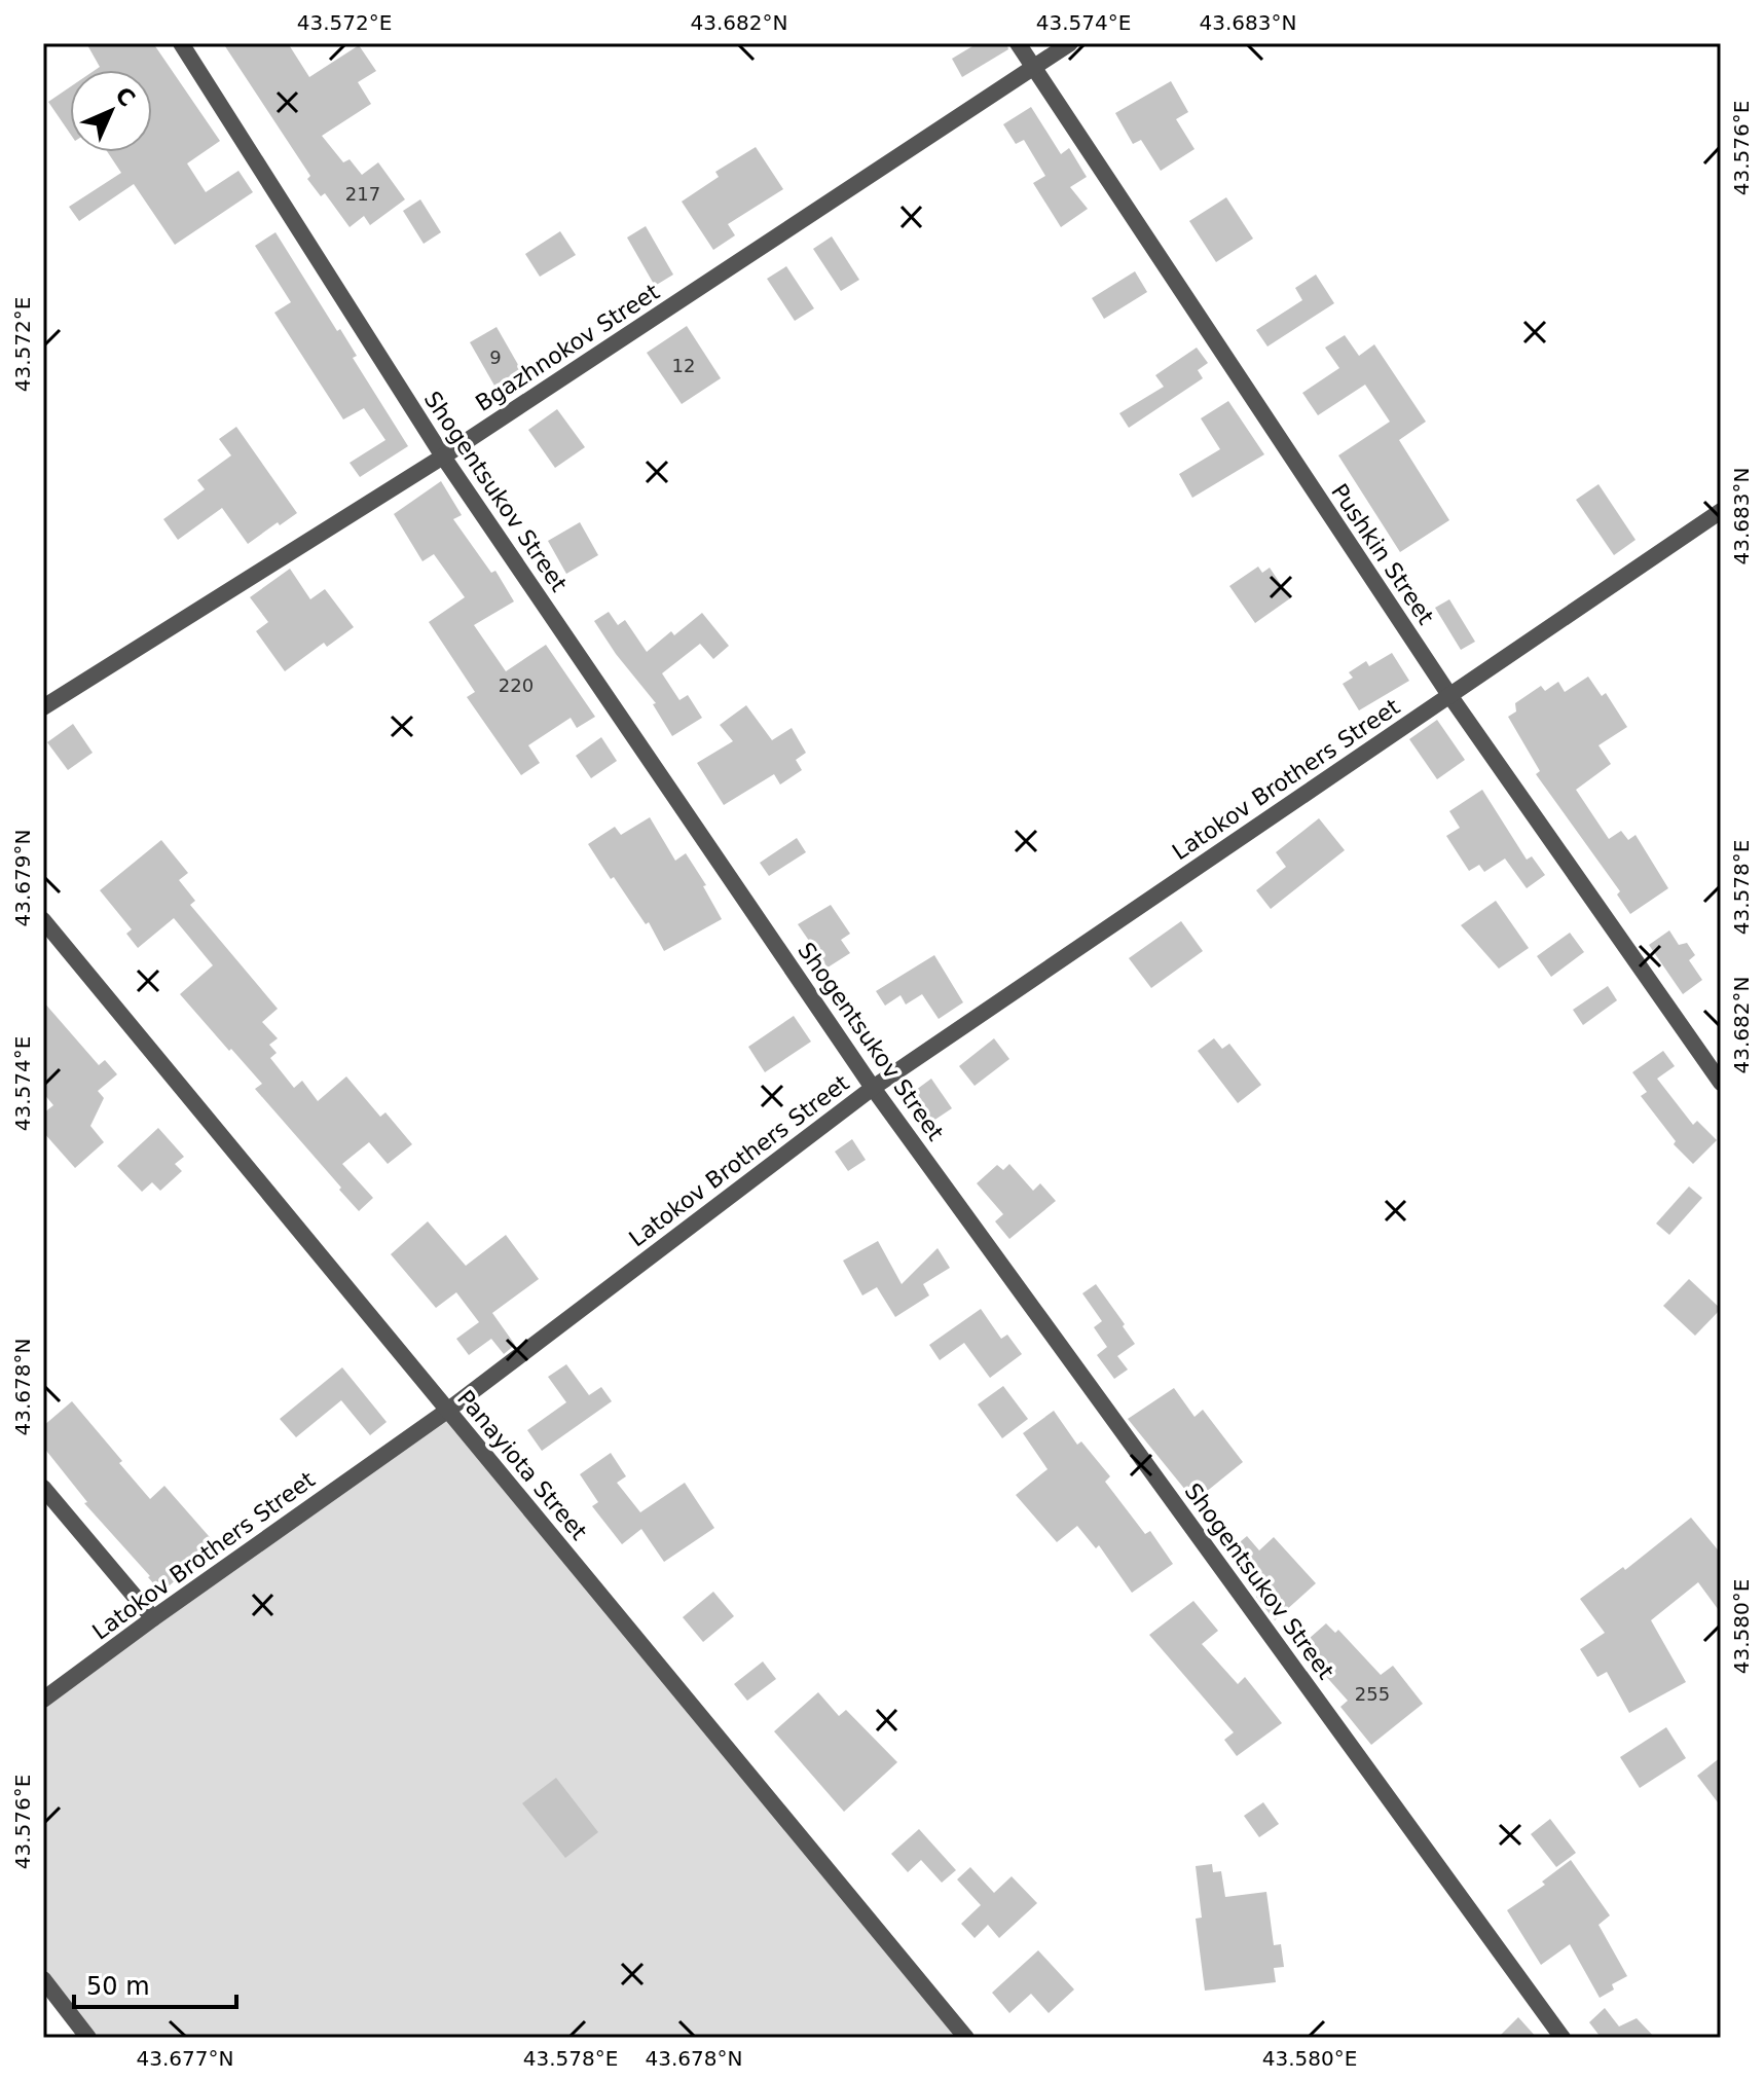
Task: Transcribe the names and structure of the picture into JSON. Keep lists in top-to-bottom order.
{
  "streets": {
    "street": [
      "Bgazhnokov Street",
      "Shogentsukov Street",
      "Pushkin Street",
      "Latokov Brothers Street",
      "Panayiota Street"
    ]
  },
  "crossings": [
    ["Bgazhnokov Street", "Shogentsukov Street"],
    ["Bgazhnokov Street", "Pushkin Street"],
    ["Shogentsukov Street", "Latokov Brothers Street"],
    ["Pushkin Street", "Latokov Brothers Street"],
    ["Latokov Brothers Street", "Panayiota Street"]
  ],
  "house_numbers": [
    "217",
    "9",
    "12",
    "220",
    "255"
  ],
  "scale_bar": "50 m",
  "north": "top right",
  "coordinates": [
    "43.572°E",
    "43.682°N",
    "43.574°E",
    "43.683°N",
    "43.576°E",
    "43.679°N",
    "43.578°E",
    "43.678°N",
    "43.580°E",
    "43.677°N"
  ]
}
